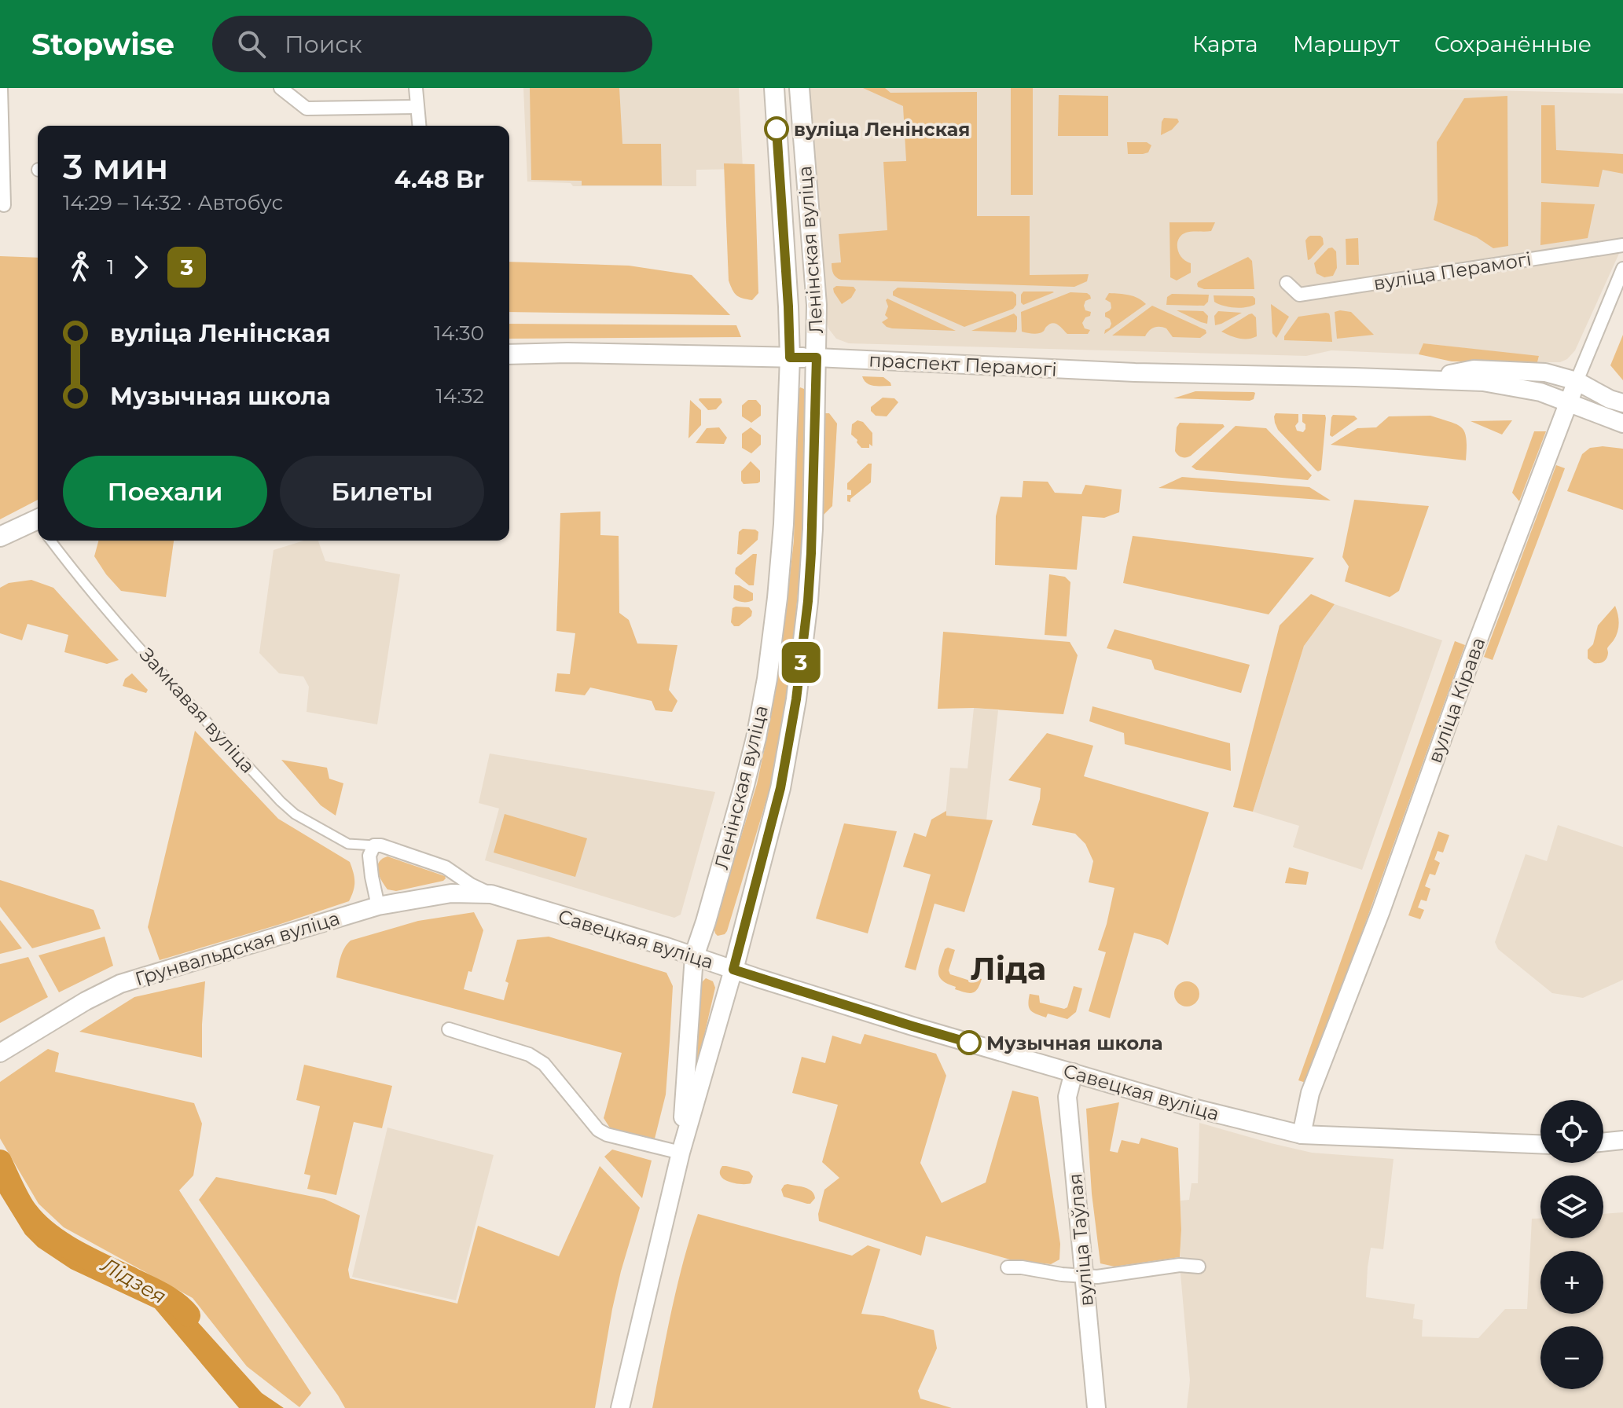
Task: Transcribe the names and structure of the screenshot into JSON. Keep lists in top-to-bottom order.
{
  "streets": {
    "main road": [
      "Ленінская вуліца",
      "праспект Перамогі",
      "вуліца Кірава",
      "Савецкая вуліца",
      "Грунвальдская вуліца",
      "вуліца Таўлая"
    ],
    "street": ["вуліца Перамогі", "Замкавая вуліца"]
  },
  "crossings": [
    ["Ленінская вуліца", "праспект Перамогі"],
    ["Ленінская вуліца", "Савецкая вуліца"],
    ["праспект Перамогі", "вуліца Кірава"],
    ["вуліца Кірава", "Савецкая вуліца"],
    ["Замкавая вуліца", "Савецкая вуліца"],
    ["Замкавая вуліца", "Грунвальдская вуліца"],
    ["Савецкая вуліца", "Грунвальдская вуліца"],
    ["Савецкая вуліца", "вуліца Таўлая"]
  ],
  "districts": ["Ліда"],
  "water": ["Лідзея"],
  "places": ["вуліца Ленінская", "Музычная школа"],
  "lines": ["bus line 3"],
  "page": {
    "header": "Stopwise",
    "search": "Поиск",
    "nav": ["Карта", "Маршрут", "Сохранённые"],
    "on_map": "3",
    "heading": ["3 мин", "14:29 – 14:32 · Автобус", "4.48 Br"],
    "legs": ["1", "3"],
    "list": [
      {
        "name": "вуліца Ленінская",
        "value": "14:30"
      },
      {
        "name": "Музычная школа",
        "value": "14:32"
      }
    ],
    "buttons": ["Поехали", "Билеты"],
    "map_buttons": ["+", "−"]
  }
}
